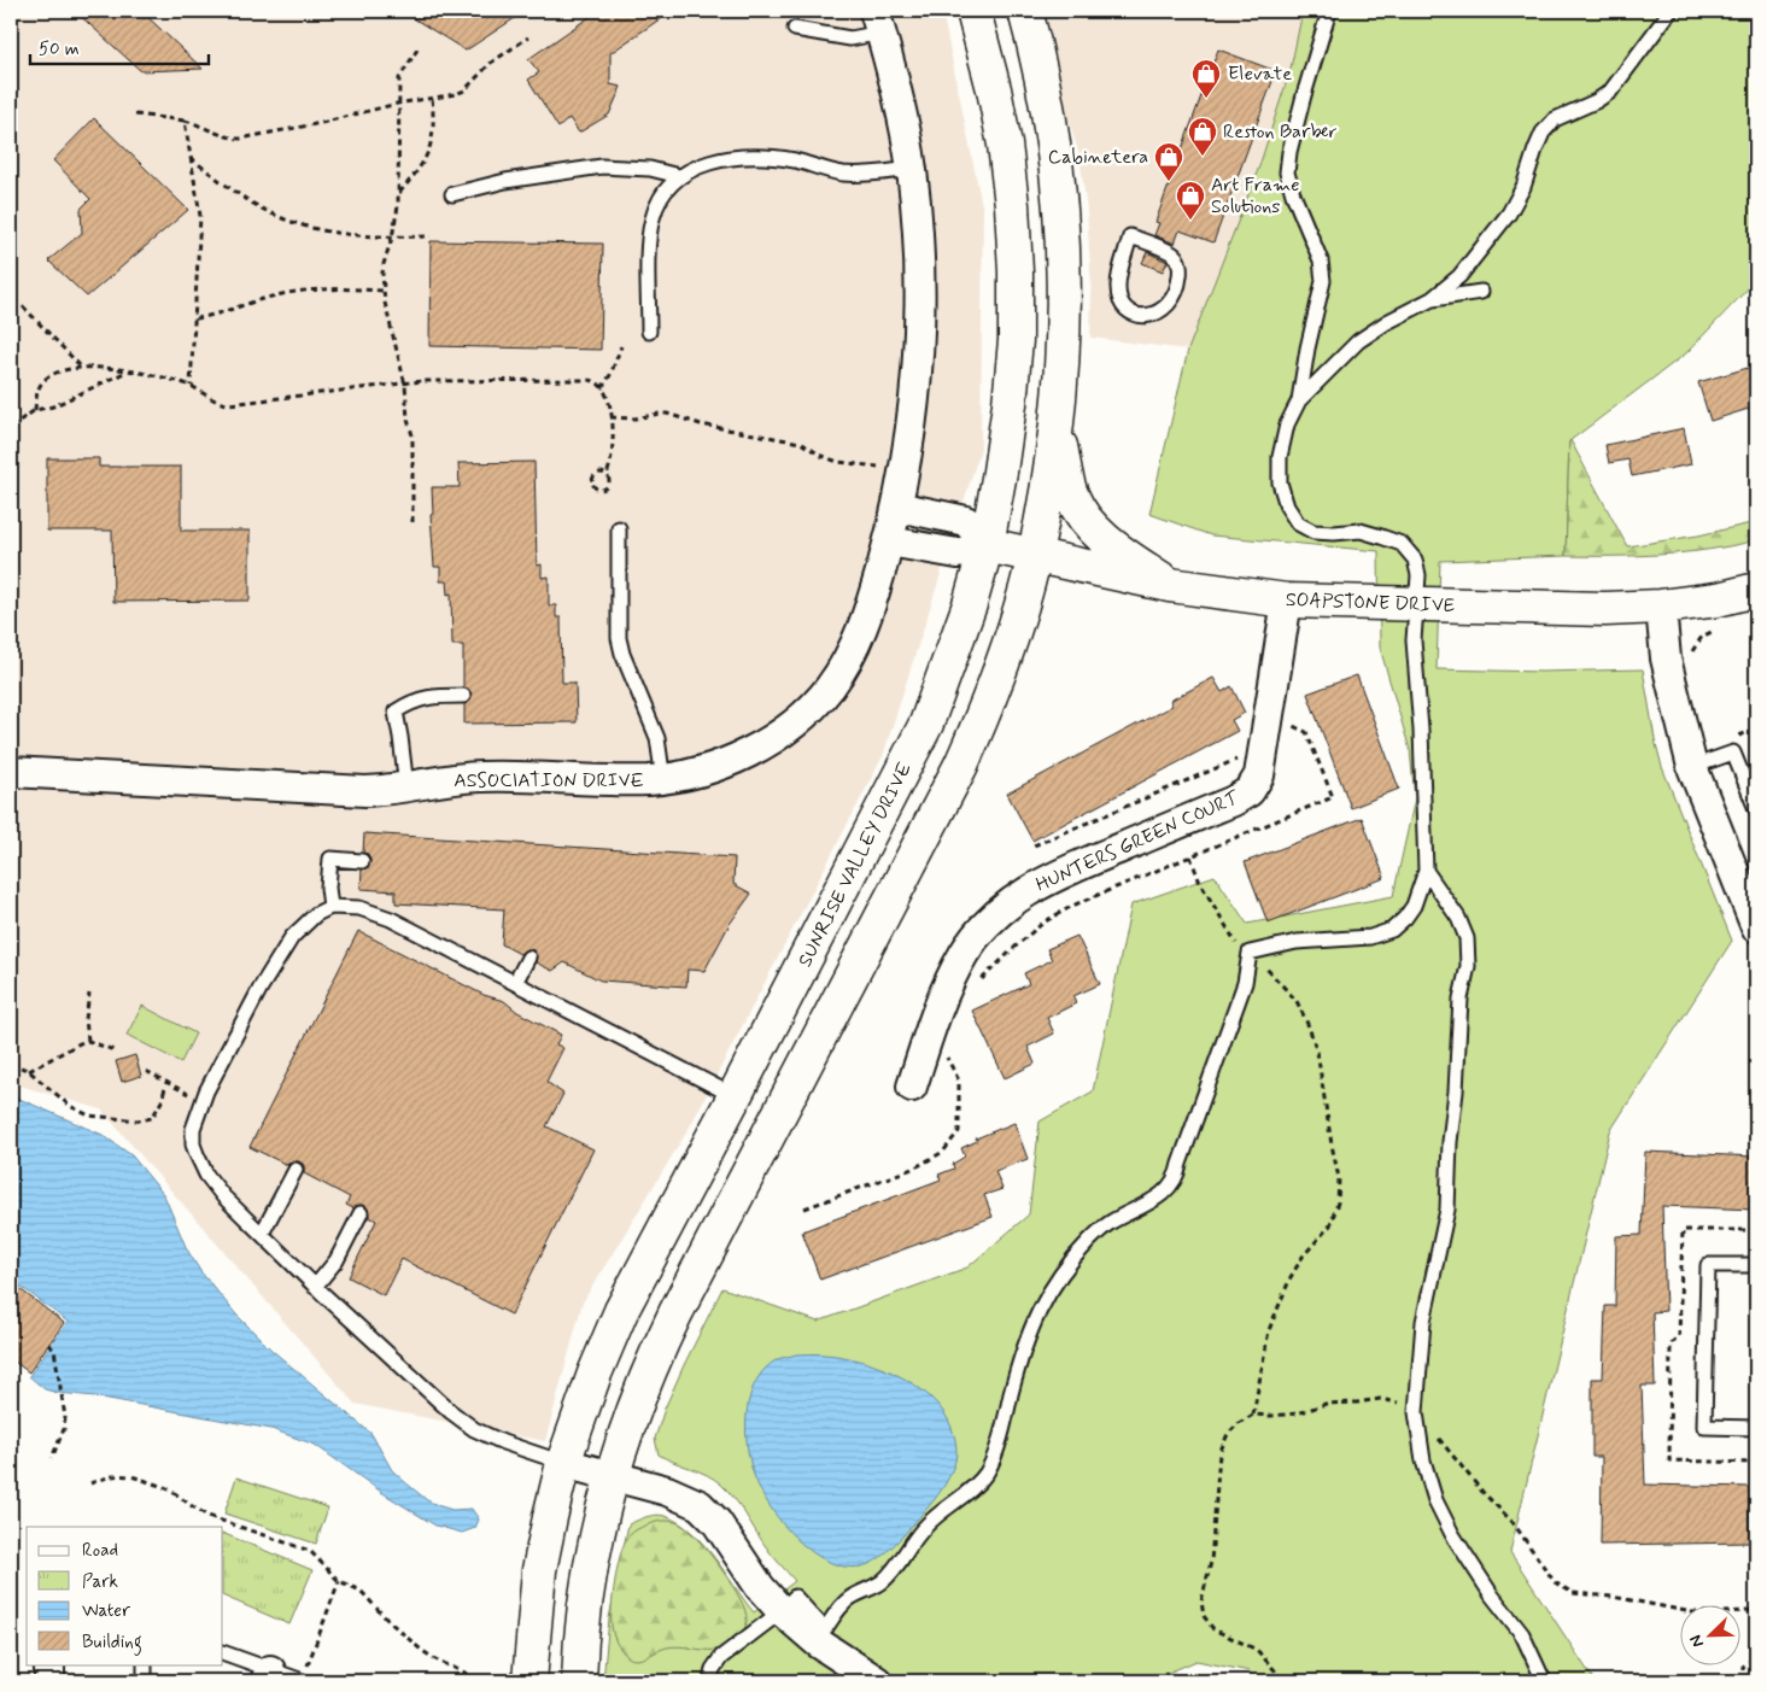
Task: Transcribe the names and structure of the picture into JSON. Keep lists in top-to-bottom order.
{
  "streets": {
    "main road": ["SOAPSTONE DRIVE", "SUNRISE VALLEY DRIVE"],
    "street": ["ASSOCIATION DRIVE", "HUNTERS GREEN COURT"]
  },
  "crossings": [
    ["SOAPSTONE DRIVE", "HUNTERS GREEN COURT"],
    ["SOAPSTONE DRIVE", "SUNRISE VALLEY DRIVE"]
  ],
  "places": {
    "shop": [
      "Elevate",
      "Reston Barber",
      "Cabinetera",
      "Art Frame Solutions"
    ]
  },
  "legend": [
    "Road",
    "Park",
    "Water",
    "Building"
  ],
  "scale_bar": "50 m",
  "north": "bottom left"
}
